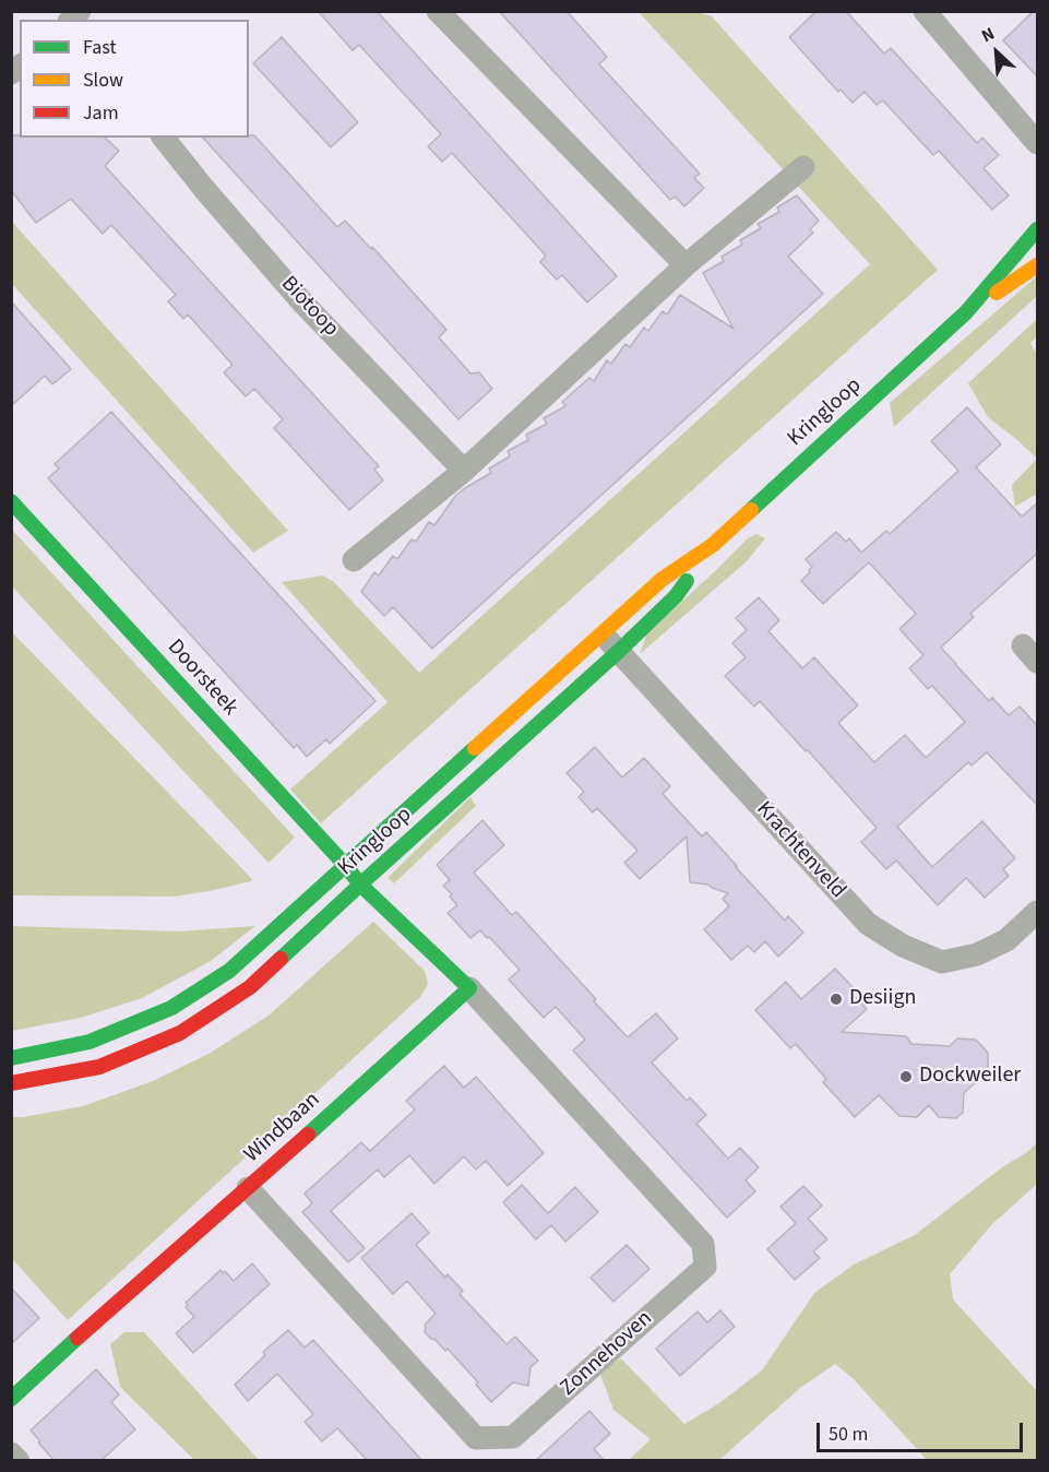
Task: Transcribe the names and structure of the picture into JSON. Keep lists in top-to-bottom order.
{
  "streets": {
    "street": [
      "Biotoop",
      "Kringloop",
      "Doorsteek",
      "Krachtenveld",
      "Windbaan",
      "Zonnehoven"
    ]
  },
  "crossings": [
    ["Kringloop", "Doorsteek"],
    ["Kringloop", "Krachtenveld"],
    ["Windbaan", "Zonnehoven"]
  ],
  "places": ["Desiign", "Dockweiler"],
  "legend": ["Fast", "Slow", "Jam"],
  "scale_bar": "50 m",
  "north": "top left"
}
